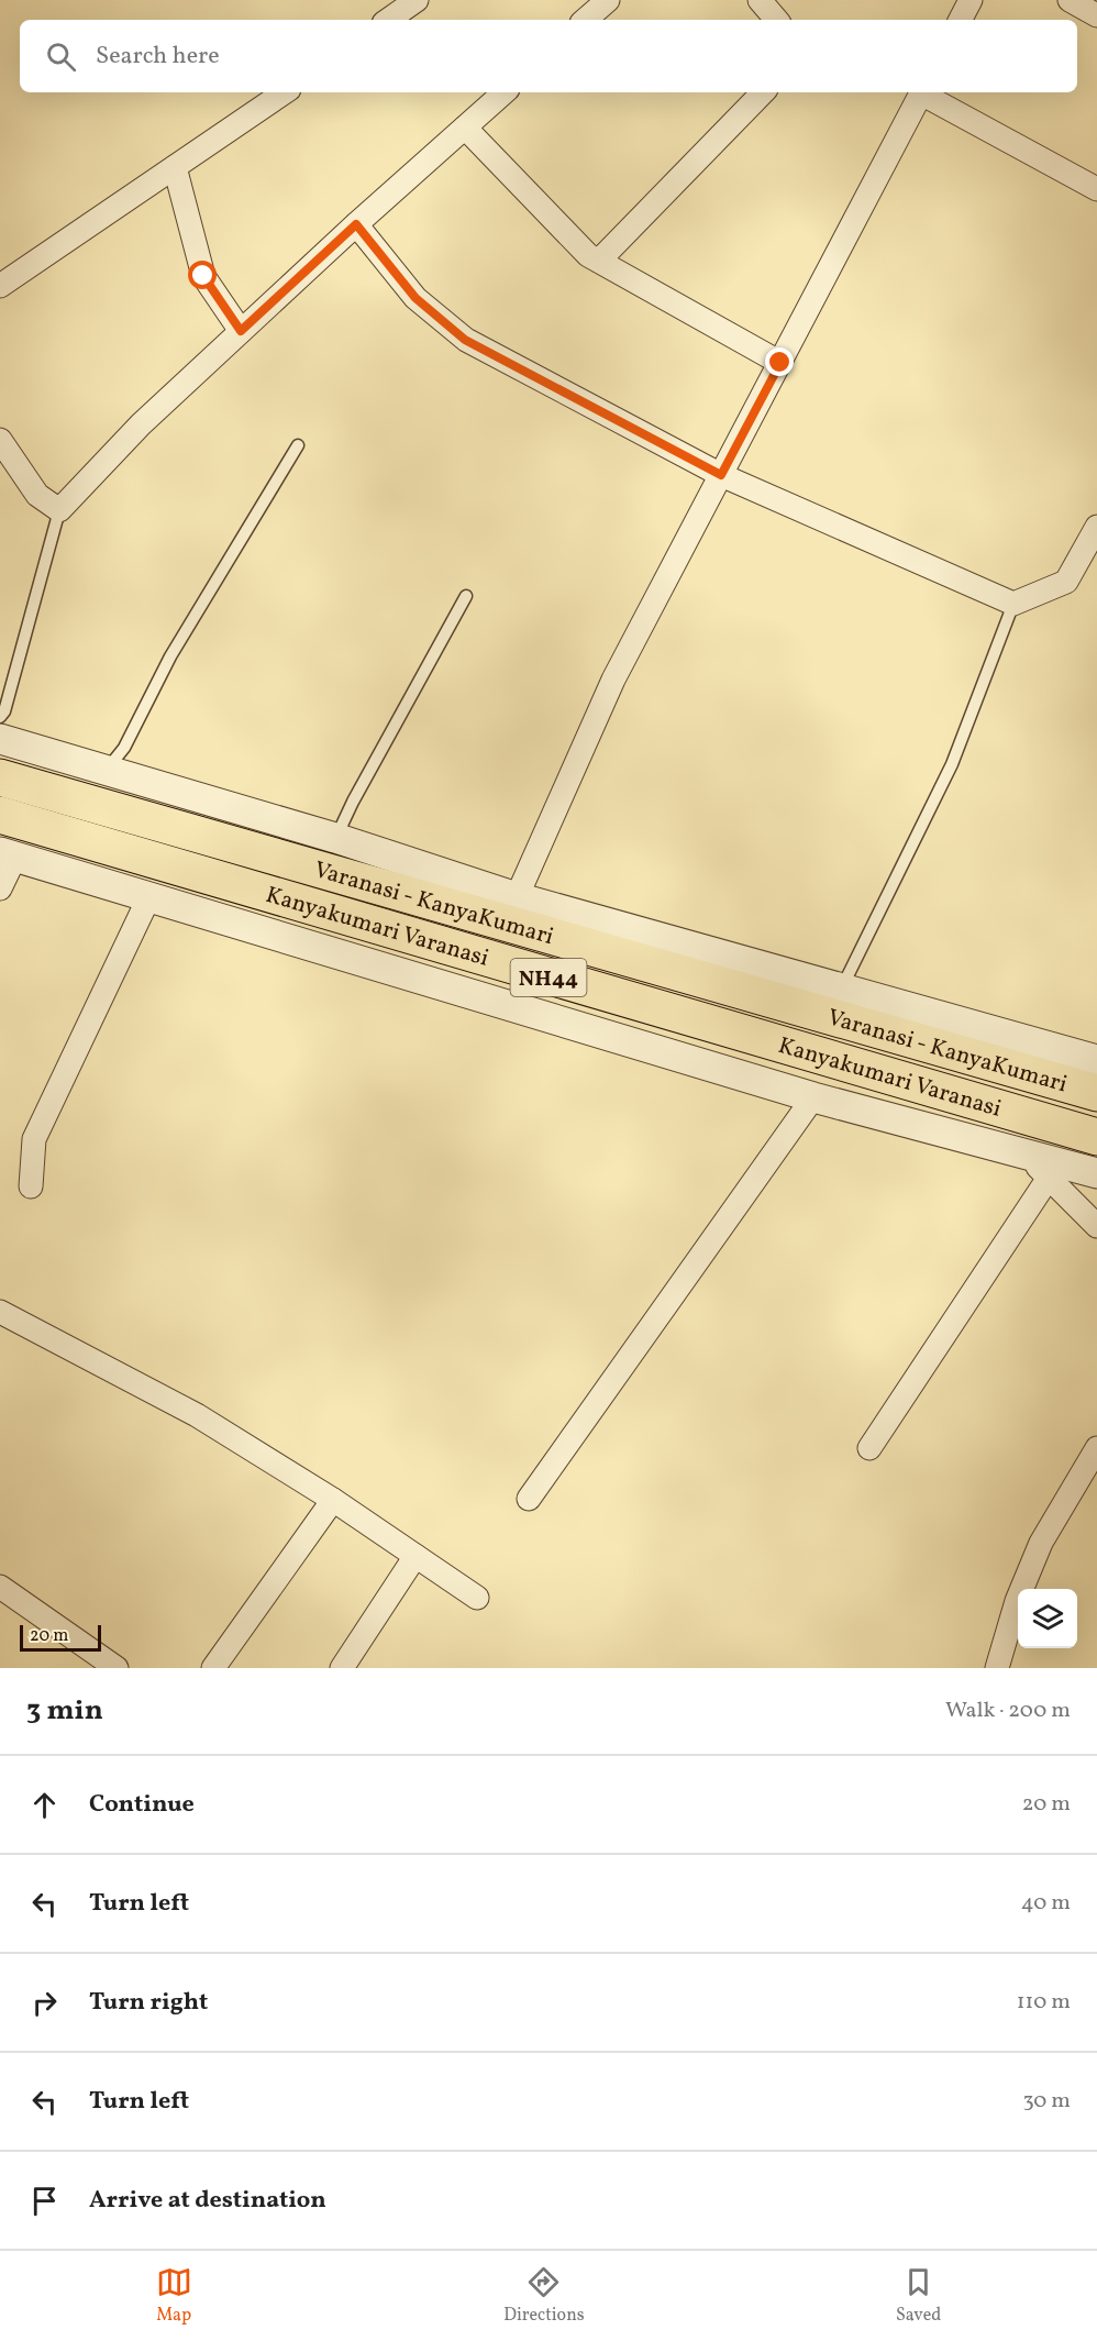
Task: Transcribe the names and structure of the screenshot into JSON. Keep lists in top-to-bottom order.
{
  "streets": {
    "highway": ["Varanasi - KanyaKumari", "Kanyakumari Varanasi", "NH44"]
  },
  "scale_bar": "20 m",
  "page": {
    "search": "Search here",
    "scale": "20 m",
    "heading": ["3 min", "Walk · 200 m"],
    "list": [
      ["Continue", "20 m"],
      ["Turn left", "40 m"],
      ["Turn right", "110 m"],
      ["Turn left", "30 m"],
      "Arrive at destination"
    ],
    "nav": ["Map", "Directions", "Saved"]
  }
}
